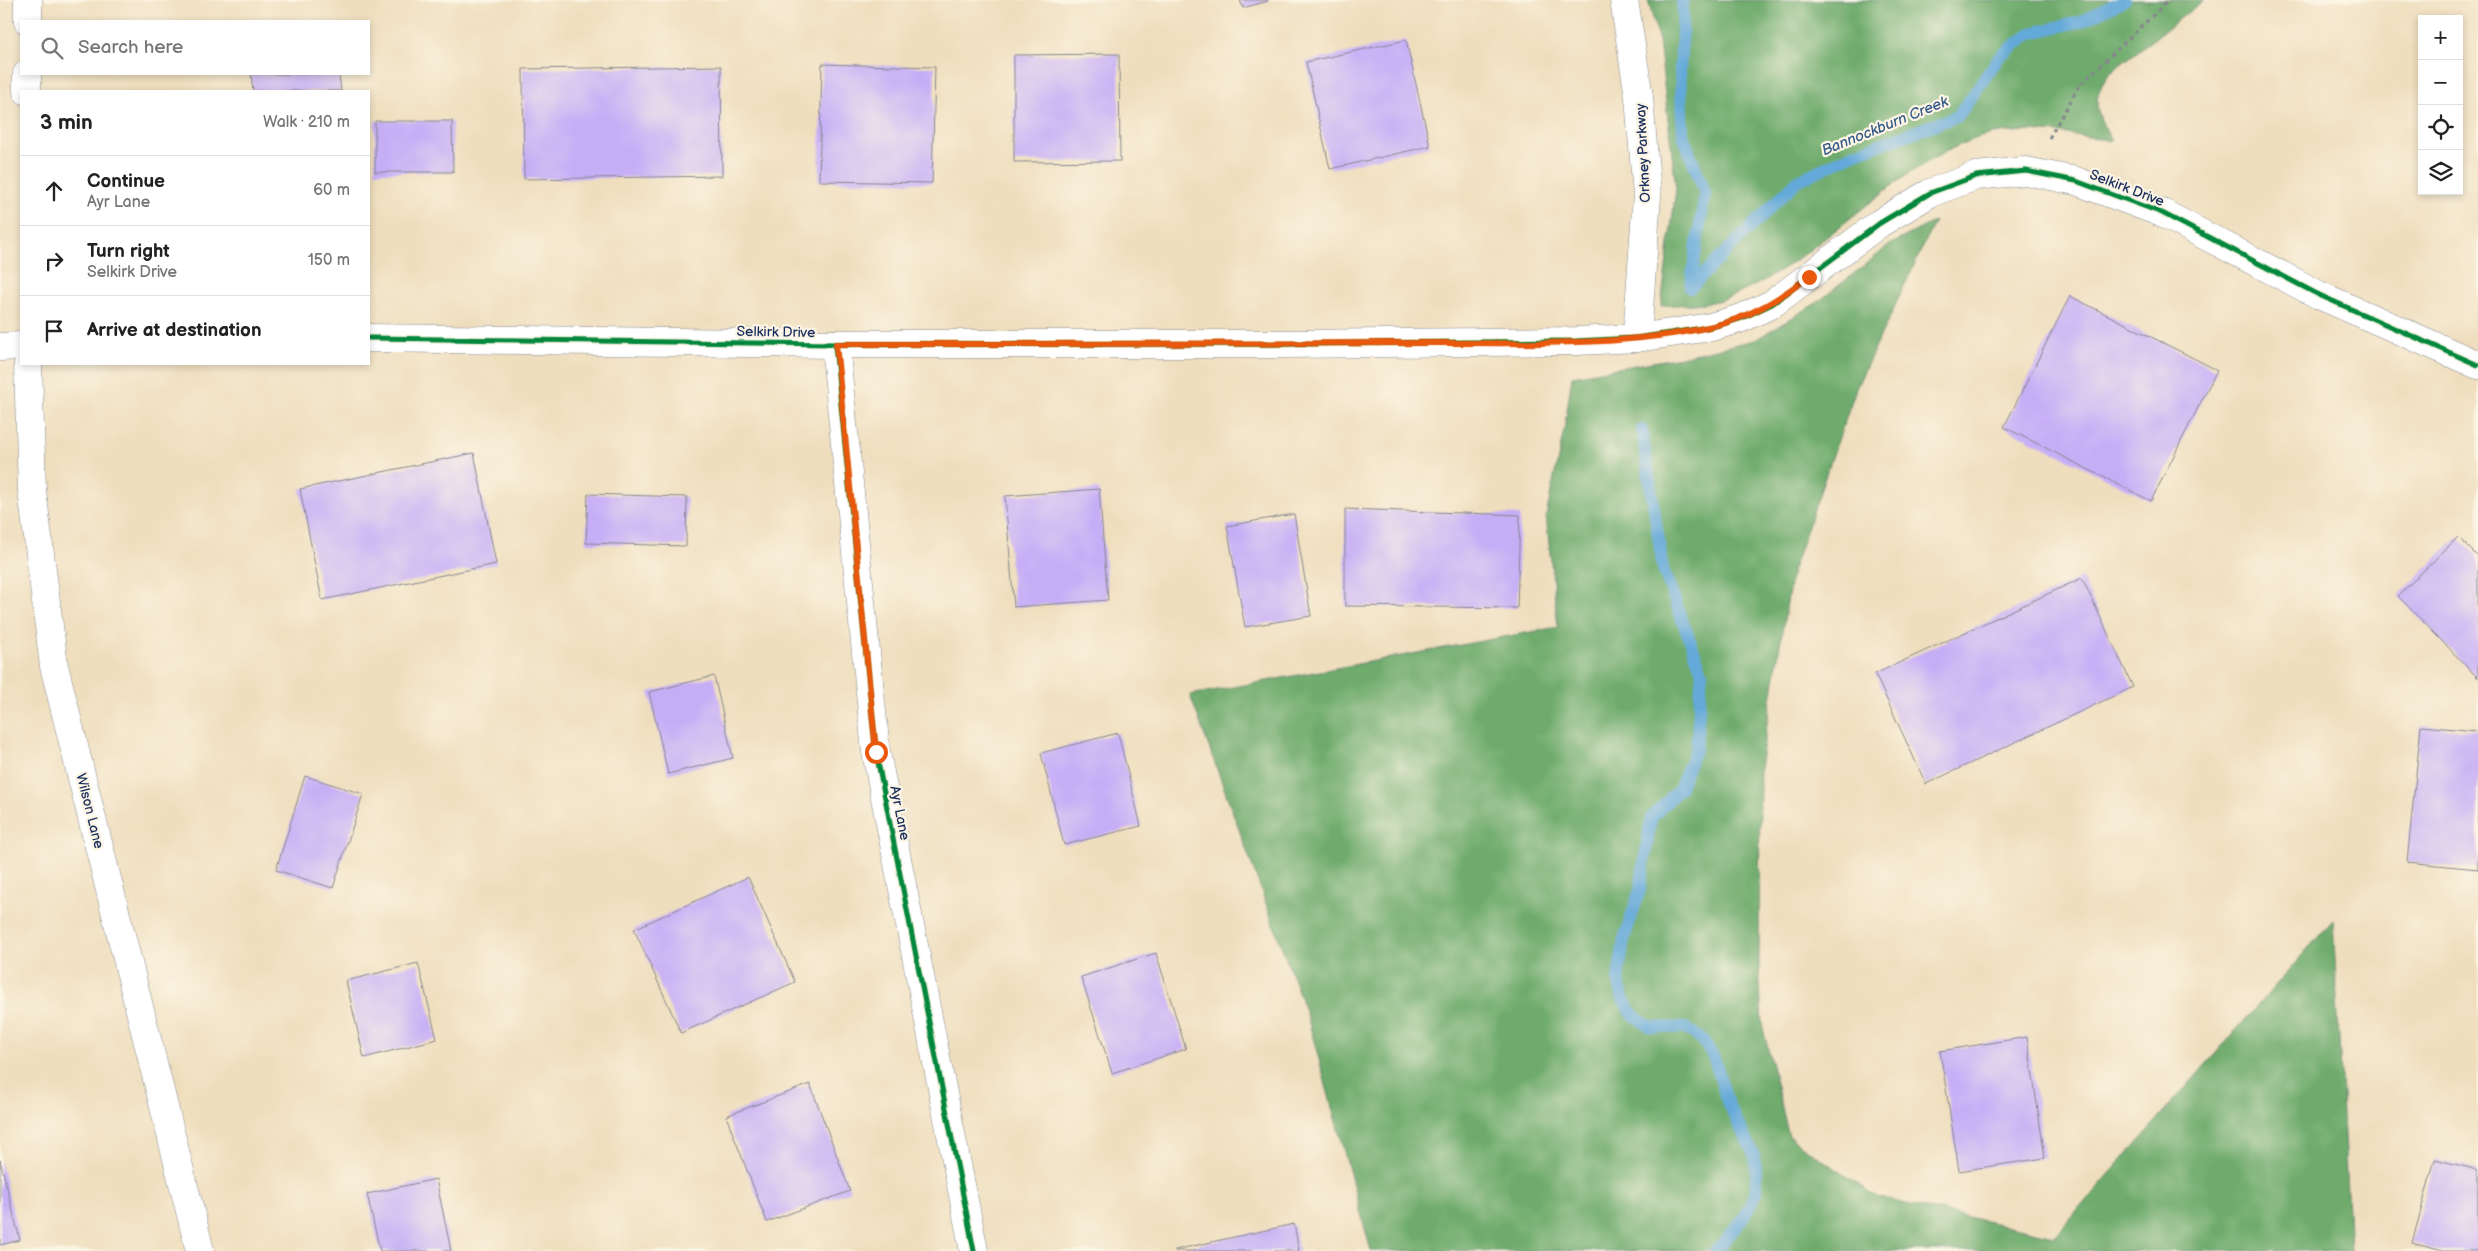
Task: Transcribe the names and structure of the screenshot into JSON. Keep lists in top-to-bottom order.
{
  "streets": {
    "street": [
      "Orkney Parkway",
      "Selkirk Drive",
      "Wilson Lane",
      "Ayr Lane"
    ]
  },
  "crossings": [
    ["Orkney Parkway", "Selkirk Drive"],
    ["Selkirk Drive", "Ayr Lane"]
  ],
  "water": ["Bannockburn Creek"],
  "page": {
    "map_buttons": ["+", "−"],
    "search": "Search here",
    "heading": ["3 min", "Walk · 210 m"],
    "list": [
      ["Continue", "Ayr Lane", "60 m"],
      ["Turn right", "Selkirk Drive", "150 m"],
      "Arrive at destination"
    ]
  }
}
